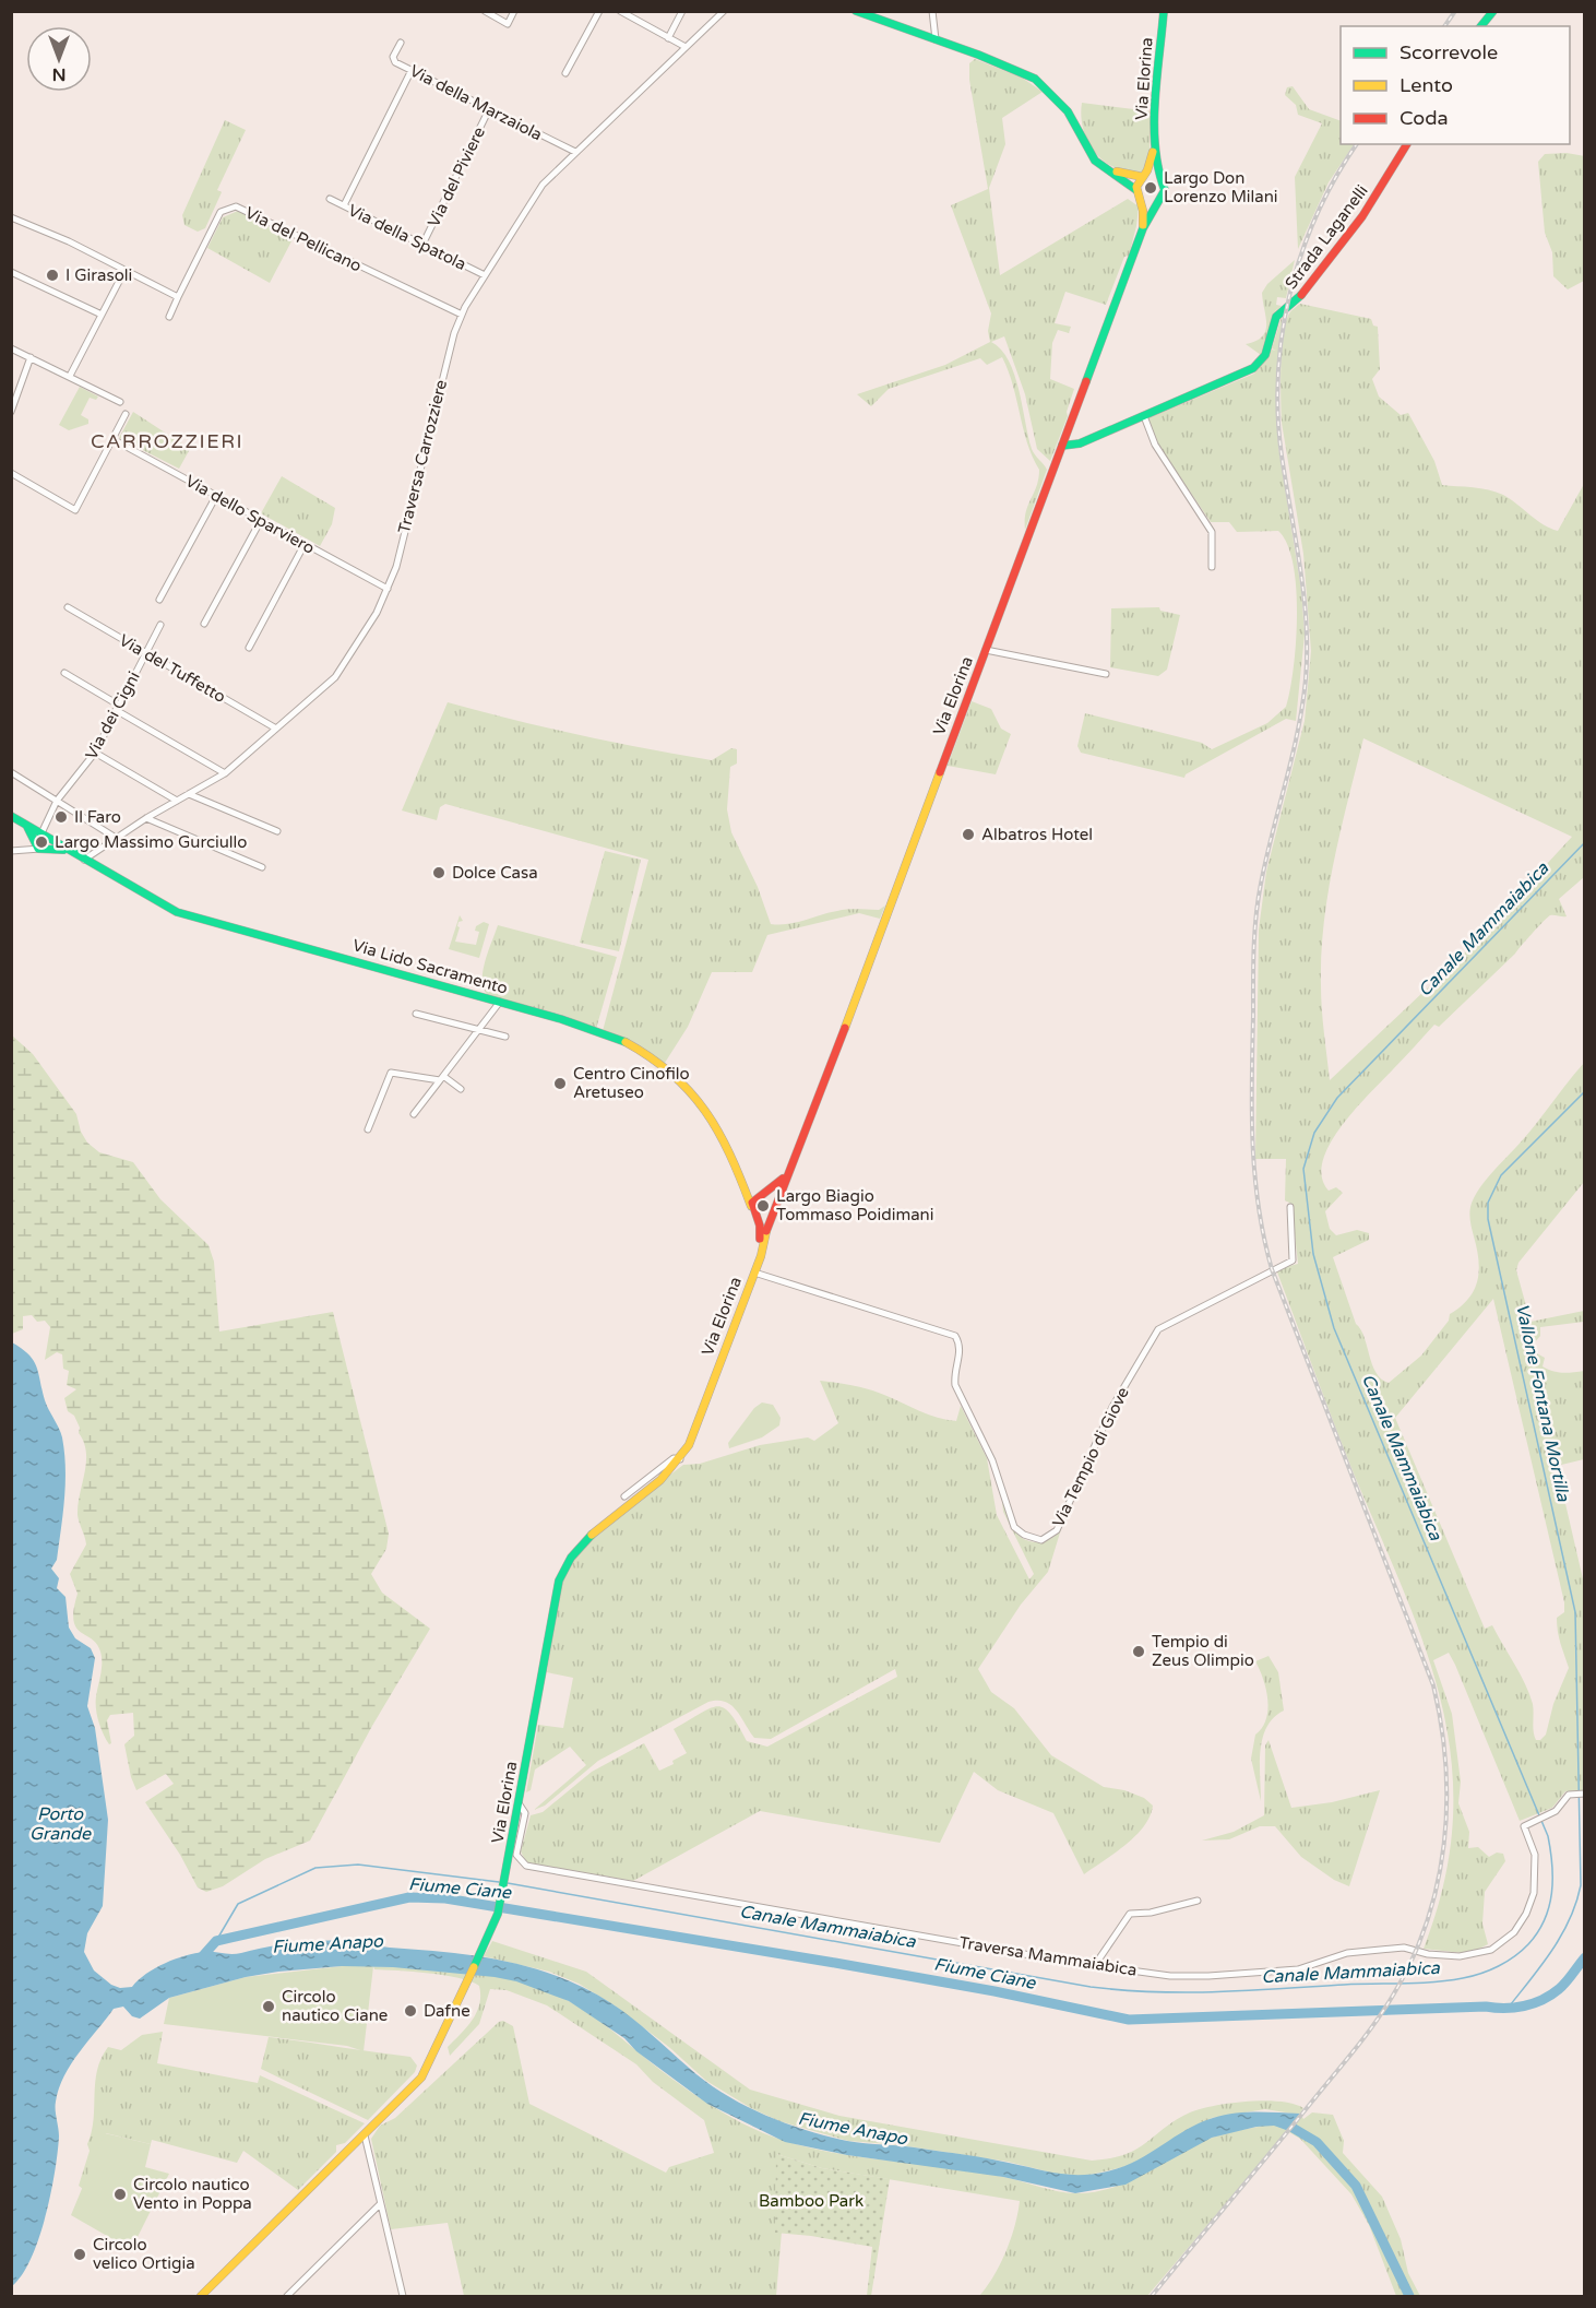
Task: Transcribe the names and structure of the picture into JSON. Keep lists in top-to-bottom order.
{
  "streets": {
    "main road": ["Via Elorina", "Strada Laganelli", "Via Lido Sacramento"],
    "street": [
      "Via della Marzaiola",
      "Via del Piviere",
      "Via della Spatola",
      "Via del Pellicano",
      "Traversa Carrozziere",
      "Via dello Sparviero",
      "Via del Tuffetto",
      "Via dei Cigni",
      "Via Tempio di Giove",
      "Traversa Mammaiabica"
    ]
  },
  "crossings": [
    ["Via Elorina", "Strada Laganelli"],
    ["Via Elorina", "Via Lido Sacramento"],
    ["Via Elorina", "Via Tempio di Giove"],
    ["Via Elorina", "Traversa Mammaiabica"],
    ["Via della Marzaiola", "Via del Piviere"],
    ["Via della Marzaiola", "Traversa Carrozziere"],
    ["Via del Piviere", "Via della Spatola"],
    ["Via della Spatola", "Traversa Carrozziere"],
    ["Via del Pellicano", "Traversa Carrozziere"],
    ["Traversa Carrozziere", "Via dello Sparviero"],
    ["Traversa Carrozziere", "Via del Tuffetto"],
    ["Traversa Carrozziere", "Via Lido Sacramento"],
    ["Via del Tuffetto", "Via dei Cigni"],
    ["Via dei Cigni", "Via Lido Sacramento"]
  ],
  "districts": ["CARROZZIERI"],
  "water": [
    "Canale Mammaiabica",
    "Vallone Fontana Mortilla",
    "Porto Grande",
    "Fiume Ciane",
    "Fiume Anapo"
  ],
  "parks": ["Bamboo Park"],
  "places": [
    "Largo Don Lorenzo Milani",
    "I Girasoli",
    "Il Faro",
    "Albatros Hotel",
    "Largo Massimo Gurciullo",
    "Dolce Casa",
    "Centro Cinofilo Aretuseo",
    "Largo Biagio Tommaso Poidimani",
    "Tempio di Zeus Olimpio",
    "Circolo nautico Ciane",
    "Dafne",
    "Circolo nautico Vento in Poppa",
    "Circolo velico Ortigia"
  ],
  "legend": ["Scorrevole", "Lento", "Coda"],
  "north": "bottom"
}
